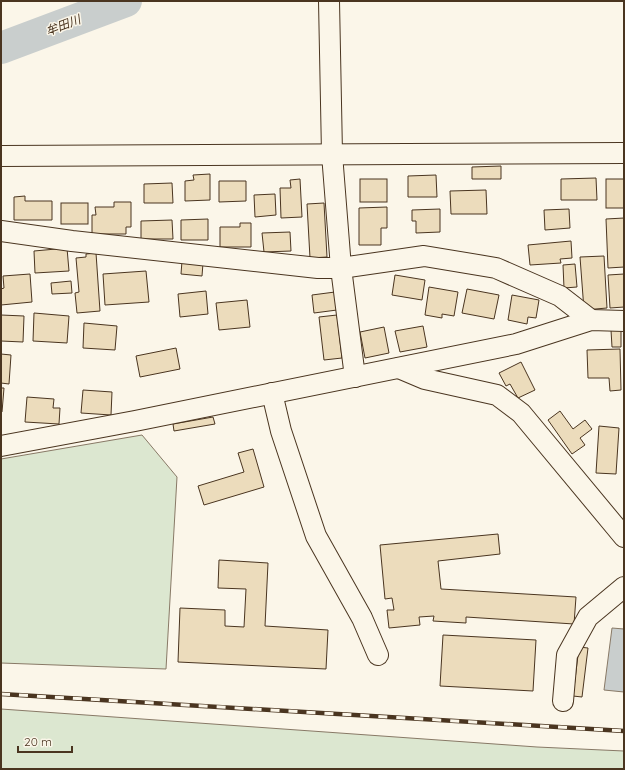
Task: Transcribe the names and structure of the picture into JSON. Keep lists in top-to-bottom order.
{
  "water": ["牟田川"],
  "scale_bar": "20 m"
}
